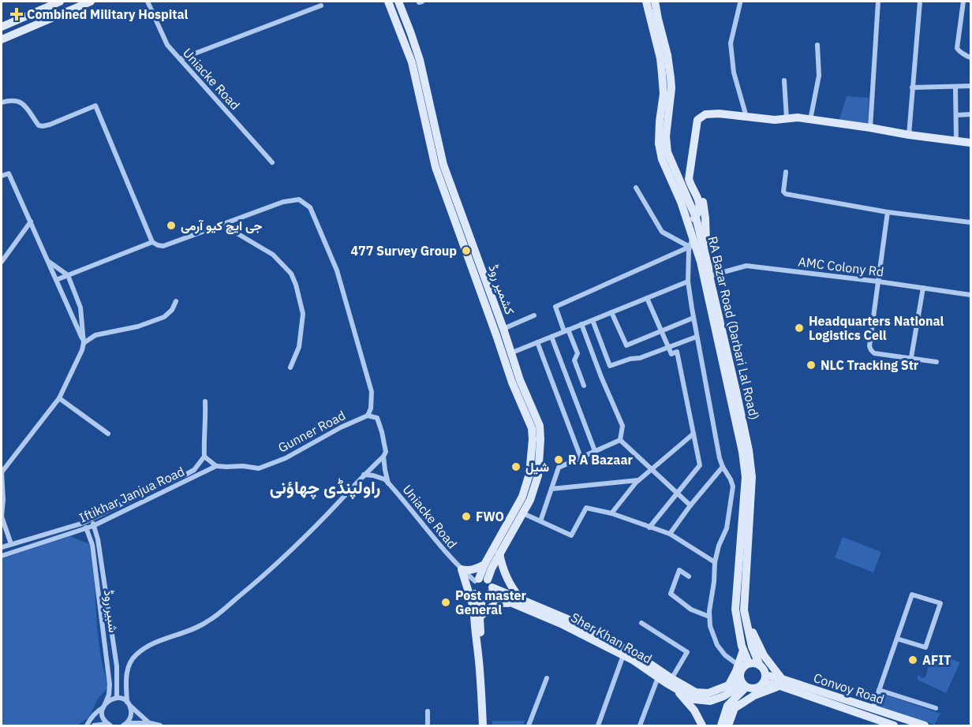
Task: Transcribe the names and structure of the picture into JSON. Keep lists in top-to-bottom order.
{
  "streets": {
    "street": [
      "Uniacke Road",
      "AMC Colony Rd",
      "کشمیر روڈ",
      "RA Bazar Road (Darbari Lal Road)",
      "Gunner Road",
      "Iftikhar Janjua Road",
      "شبیر روڈ",
      "Sher Khan Road",
      "Convoy Road"
    ]
  },
  "crossings": [
    ["Uniacke Road", "کشمیر روڈ"],
    ["Uniacke Road", "Sher Khan Road"],
    ["AMC Colony Rd", "RA Bazar Road (Darbari Lal Road)"],
    ["کشمیر روڈ", "Sher Khan Road"],
    ["RA Bazar Road (Darbari Lal Road)", "Sher Khan Road"],
    ["RA Bazar Road (Darbari Lal Road)", "Convoy Road"],
    ["Gunner Road", "Iftikhar Janjua Road"],
    ["Iftikhar Janjua Road", "شبیر روڈ"],
    ["Sher Khan Road", "Convoy Road"]
  ],
  "districts": ["راولپنڈی چھاؤنی"],
  "places": {
    "health": ["Combined Military Hospital"],
    "other": [
      "جی ایچ کیو آرمی",
      "477 Survey Group",
      "Headquarters National Logistics Cell",
      "NLC Tracking Str",
      "R A Bazaar",
      "شیل",
      "FWO",
      "Post master General",
      "AFIT"
    ]
  }
}
